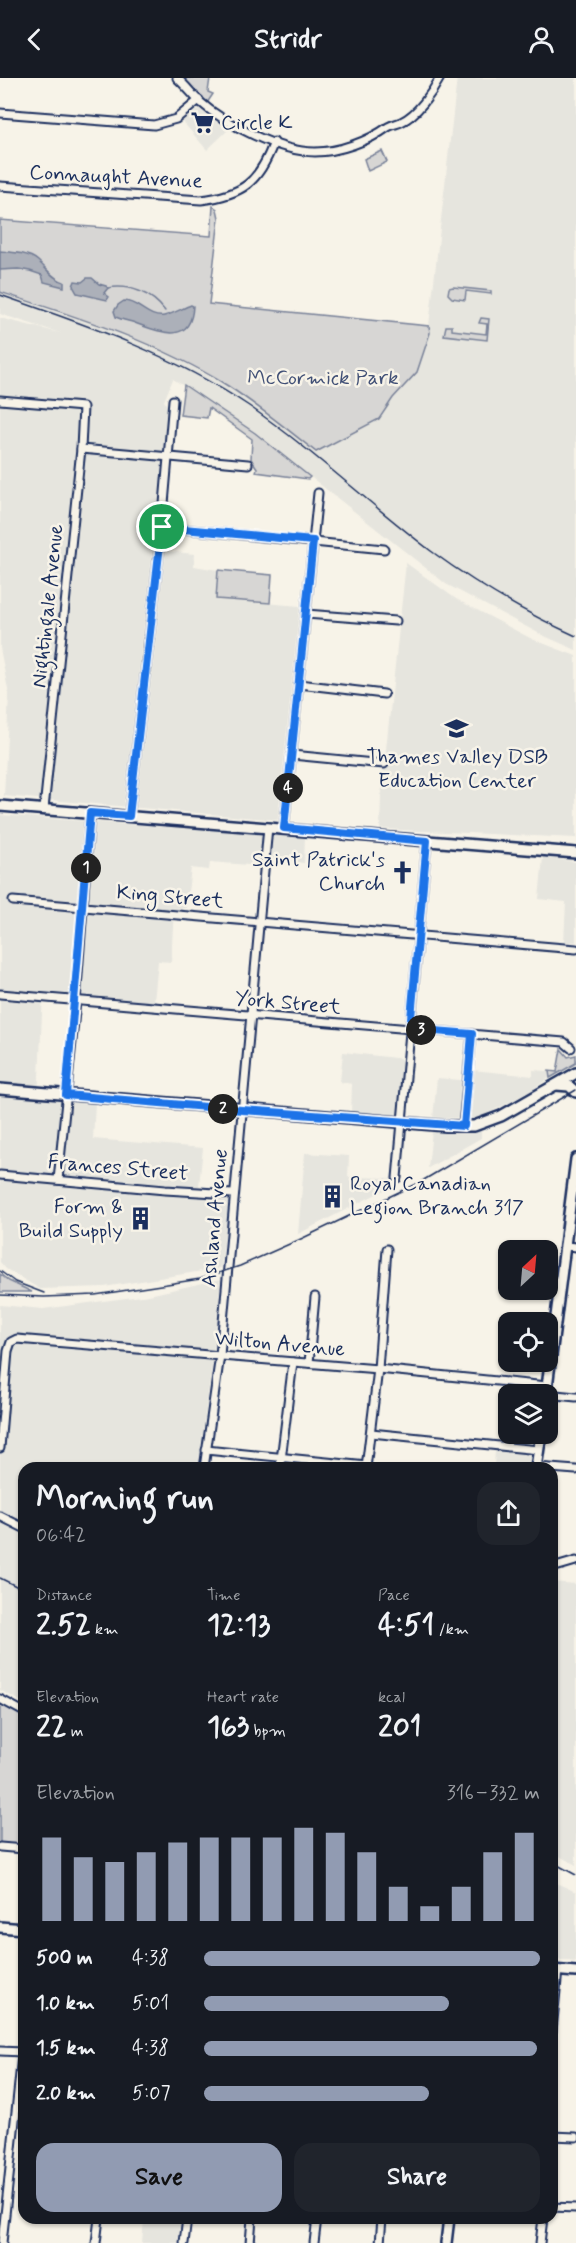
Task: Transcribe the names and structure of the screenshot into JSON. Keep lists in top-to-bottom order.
{
  "streets": {
    "street": [
      "Connaught Avenue",
      "Nightingale Avenue",
      "King Street",
      "York Street",
      "Frances Street",
      "Ashland Avenue",
      "Wilton Avenue"
    ]
  },
  "crossings": [
    ["King Street", "Ashland Avenue"],
    ["York Street", "Ashland Avenue"],
    ["Frances Street", "Ashland Avenue"],
    ["Ashland Avenue", "Wilton Avenue"]
  ],
  "parks": ["McCormick Park"],
  "places": {
    "supermarket": ["Circle K"],
    "school or university": ["Thames Valley DSB Education Center"],
    "church": ["Saint Patrick's Church"],
    "building": ["Royal Canadian Legion Branch 317", "Form & Build Supply"]
  },
  "north": "top right",
  "page": {
    "header": "Stridr",
    "pins": [
      "4",
      "1",
      "3",
      "2"
    ],
    "heading": ["Morning run", "06:42"],
    "stats": [
      ["Distance", "2.52 km"],
      ["Time", "12:13"],
      ["Pace", "4:51 /km"],
      ["Elevation", "22 m"],
      ["Heart rate", "163 bpm"],
      ["kcal", "201"]
    ],
    "chart": ["Elevation", "316–332 m"],
    "list": [
      {
        "name": "500 m",
        "note": "4:38"
      },
      {
        "name": "1.0 km",
        "note": "5:01"
      },
      {
        "name": "1.5 km",
        "note": "4:38"
      },
      {
        "name": "2.0 km",
        "note": "5:07"
      }
    ],
    "buttons": ["Save", "Share"]
  }
}
